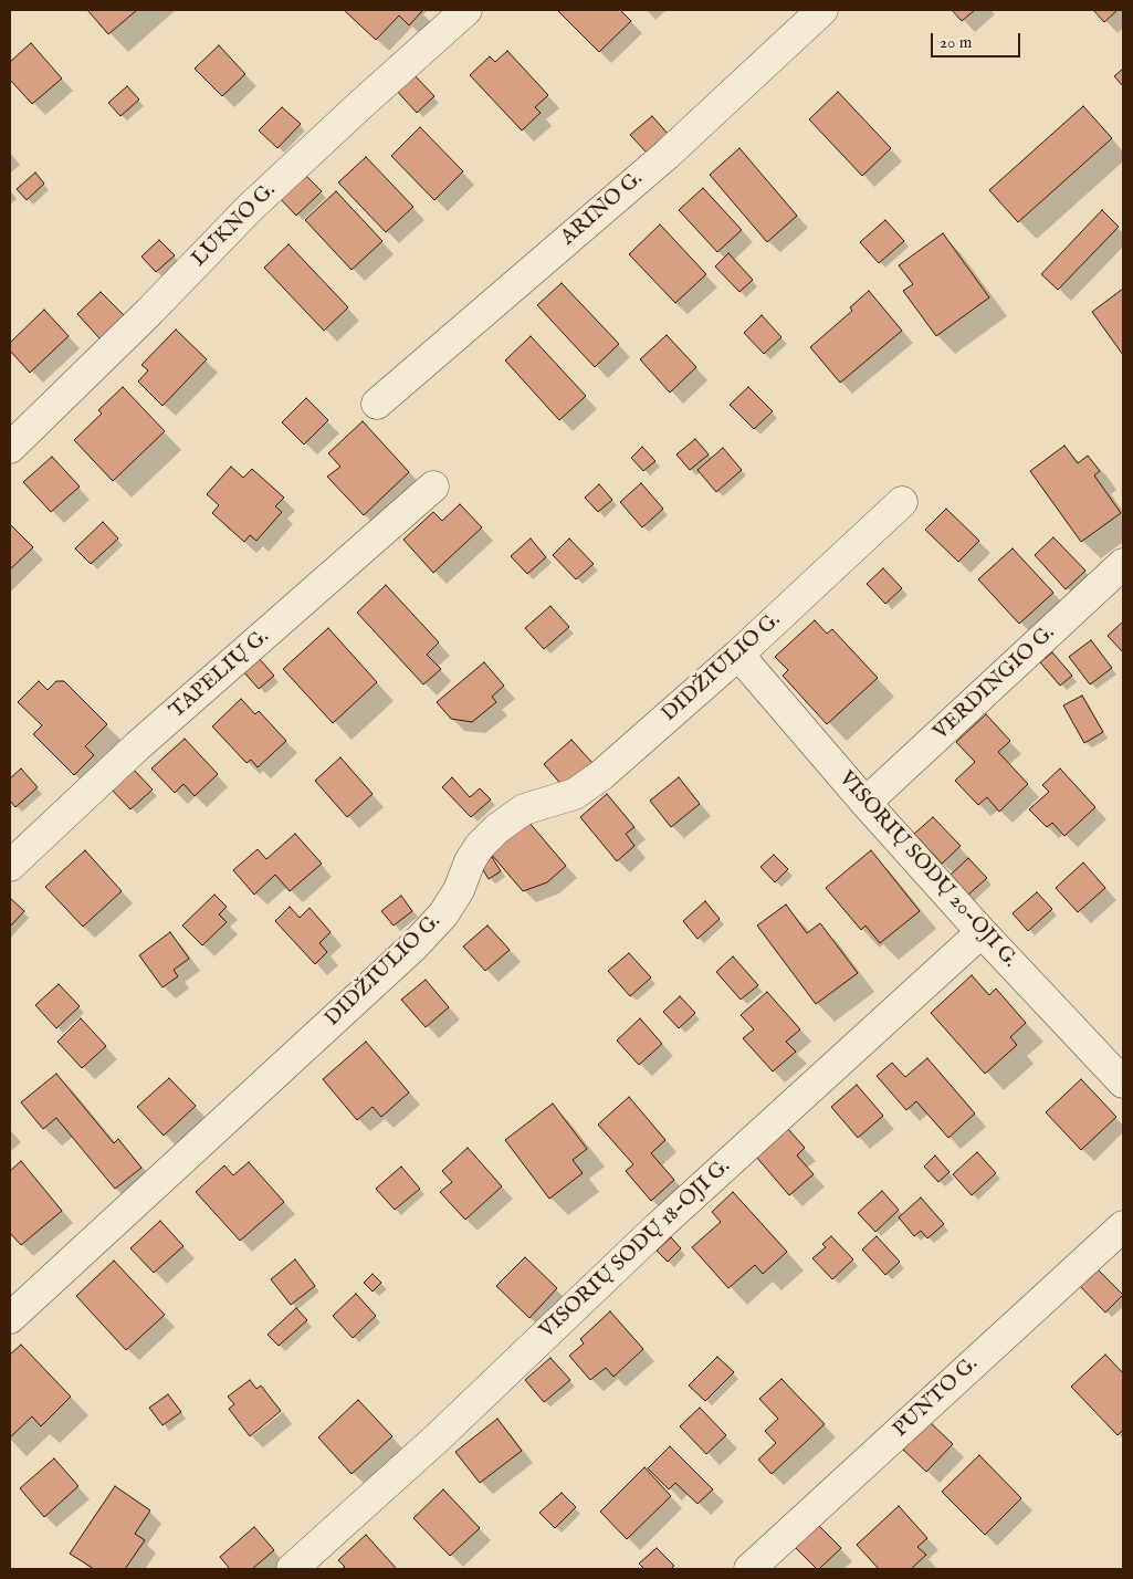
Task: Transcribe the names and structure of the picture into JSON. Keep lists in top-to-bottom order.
{
  "streets": {
    "street": [
      "ARINO G.",
      "LUKNO G.",
      "DIDŽIULIO G.",
      "TAPELIŲ G.",
      "VERDINGIO G.",
      "VISORIŲ SODŲ 20-OJI G.",
      "VISORIŲ SODŲ 18-OJI G.",
      "PUNTO G."
    ]
  },
  "crossings": [
    ["DIDŽIULIO G.", "VISORIŲ SODŲ 20-OJI G."],
    ["VERDINGIO G.", "VISORIŲ SODŲ 20-OJI G."],
    ["VISORIŲ SODŲ 20-OJI G.", "VISORIŲ SODŲ 18-OJI G."]
  ],
  "scale_bar": "20 m"
}
